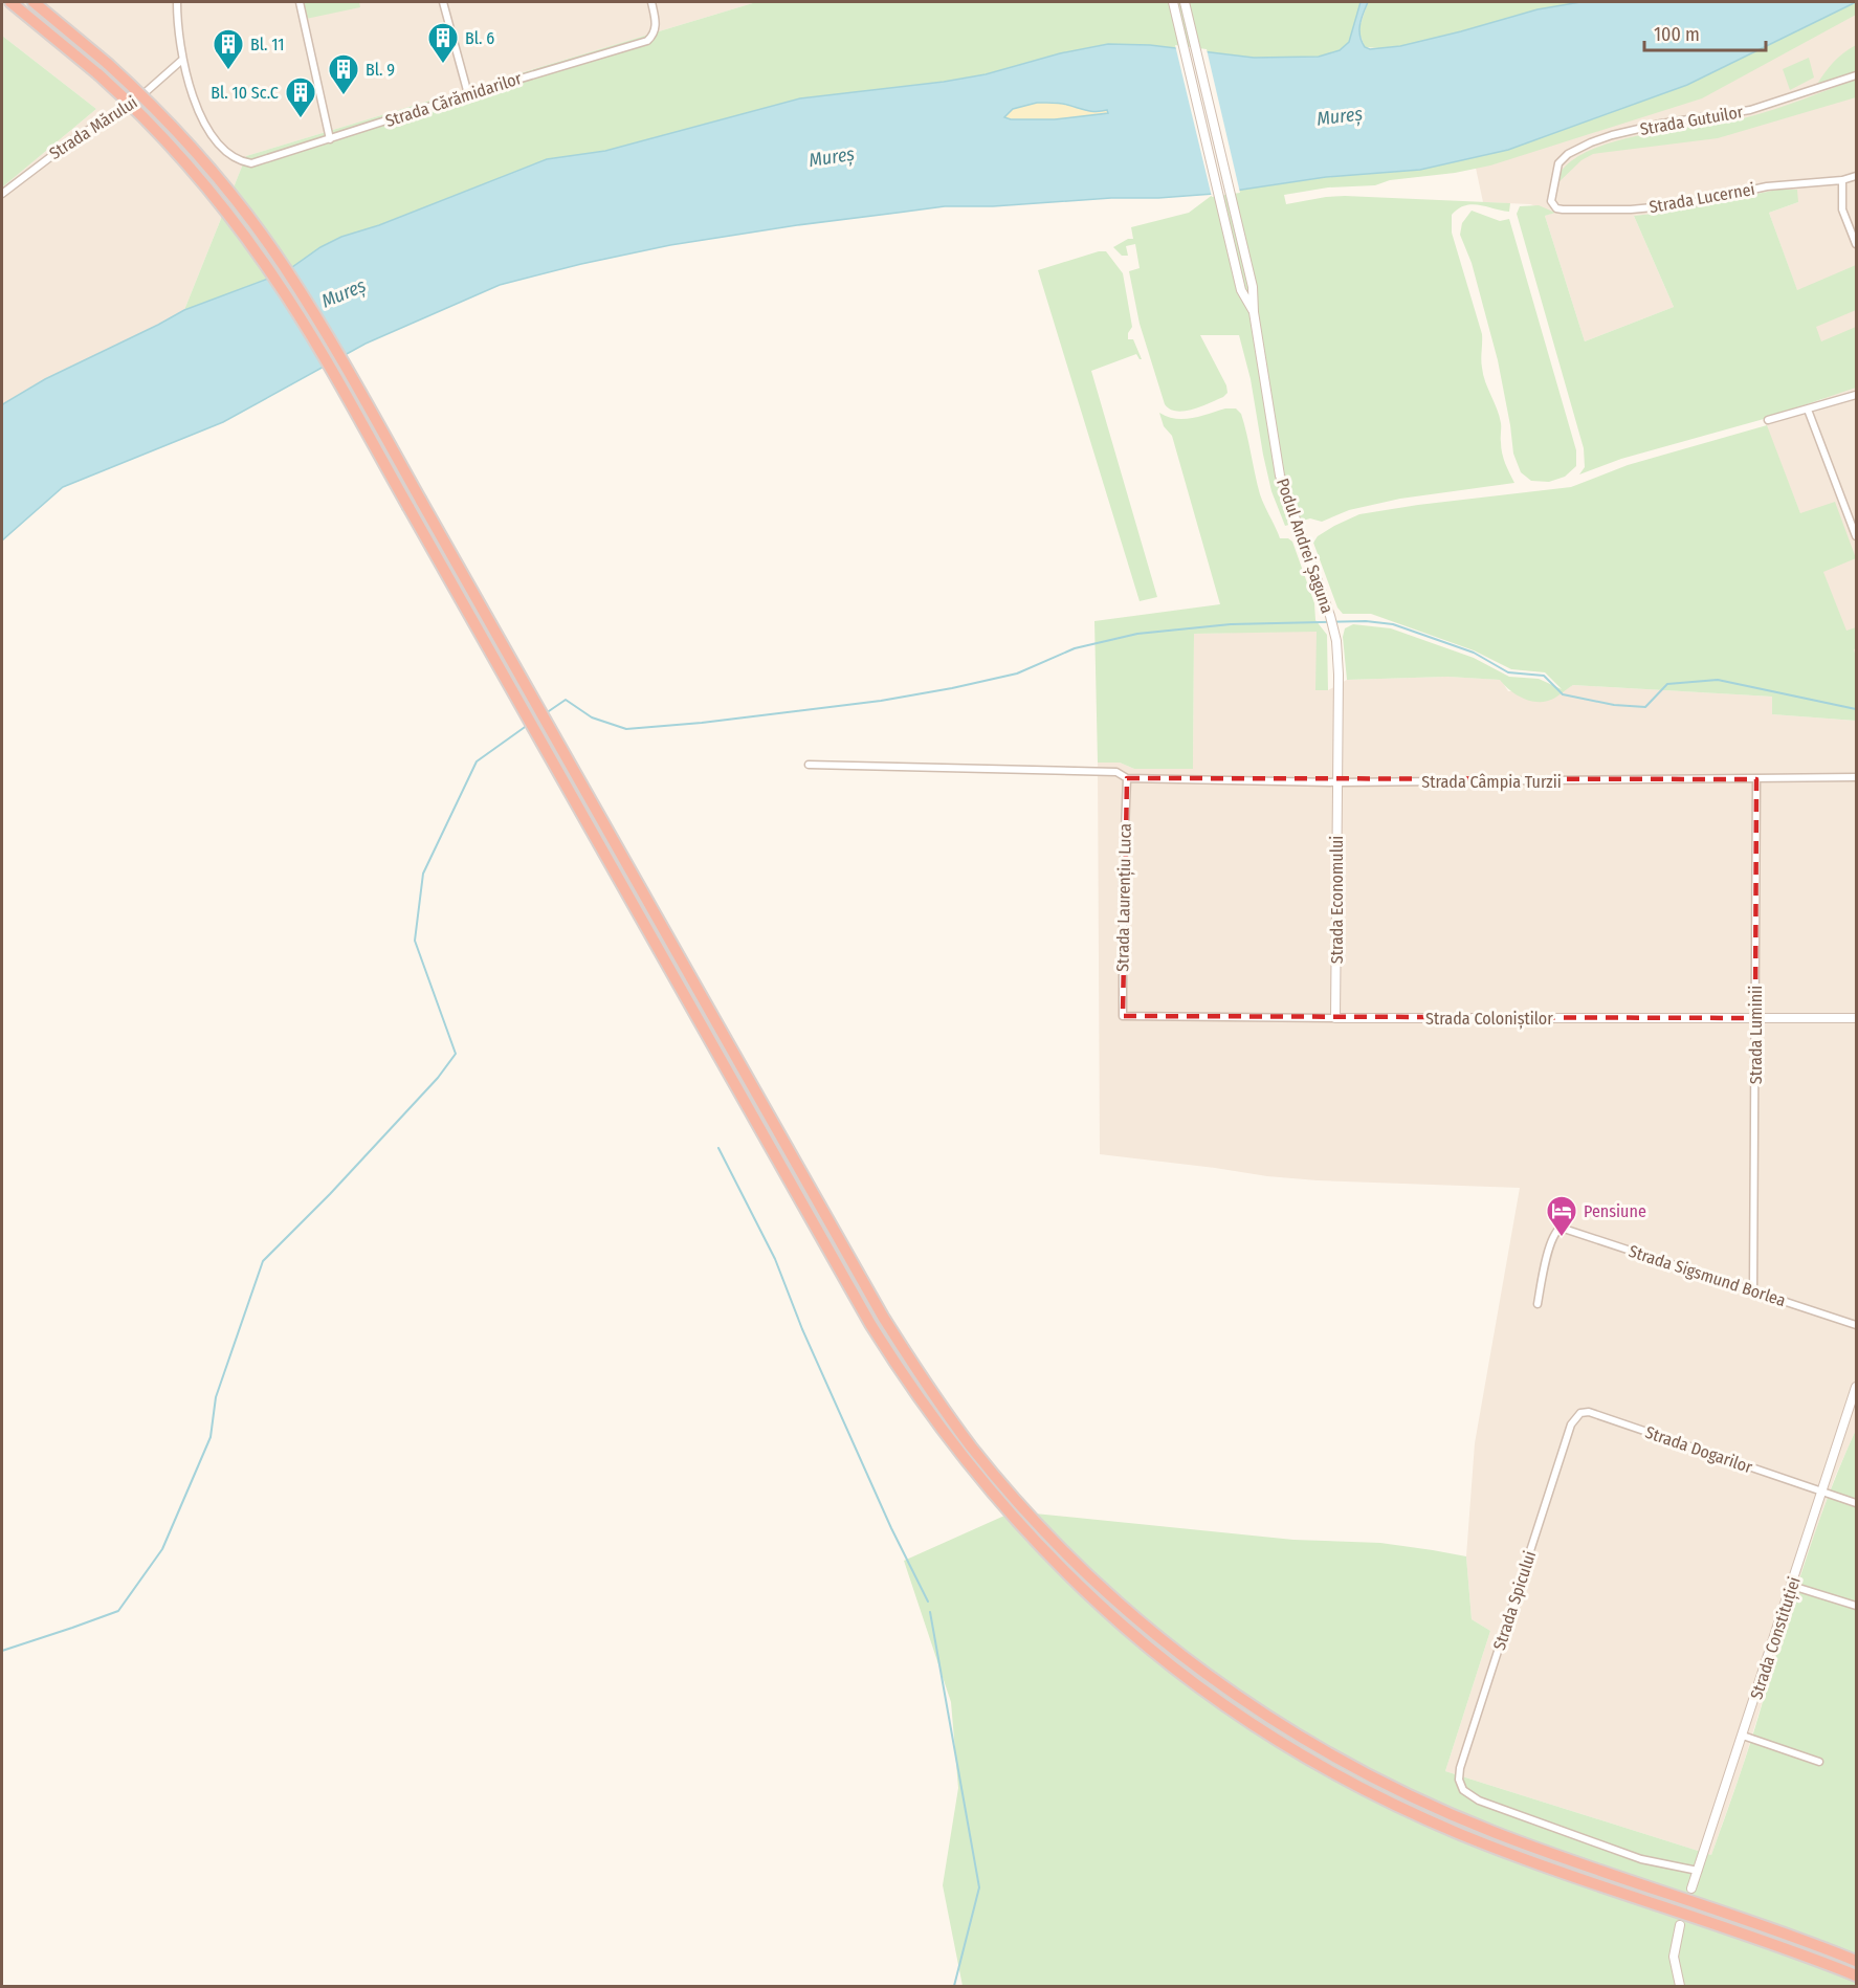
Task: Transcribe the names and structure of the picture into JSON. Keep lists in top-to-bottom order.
{
  "streets": {
    "street": [
      "Strada Cărămidarilor",
      "Strada Gutuilor",
      "Strada Mărului",
      "Strada Lucernei",
      "Podul Andrei Șaguna",
      "Strada Câmpia Turzii",
      "Strada Laurențiu Luca",
      "Strada Economului",
      "Strada Coloniștilor",
      "Strada Luminii",
      "Strada Sigsmund Borlea",
      "Strada Dogarilor",
      "Strada Spicului",
      "Strada Constituției"
    ]
  },
  "crossings": [
    ["Strada Cărămidarilor", "Strada Mărului"],
    ["Strada Gutuilor", "Strada Lucernei"],
    ["Podul Andrei Șaguna", "Strada Câmpia Turzii"],
    ["Podul Andrei Șaguna", "Strada Economului"],
    ["Strada Câmpia Turzii", "Strada Laurențiu Luca"],
    ["Strada Câmpia Turzii", "Strada Economului"],
    ["Strada Câmpia Turzii", "Strada Luminii"],
    ["Strada Laurențiu Luca", "Strada Coloniștilor"],
    ["Strada Economului", "Strada Coloniștilor"],
    ["Strada Coloniștilor", "Strada Luminii"],
    ["Strada Luminii", "Strada Sigsmund Borlea"],
    ["Strada Dogarilor", "Strada Spicului"],
    ["Strada Dogarilor", "Strada Constituției"],
    ["Strada Spicului", "Strada Constituției"]
  ],
  "water": ["Mureș"],
  "places": {
    "building": [
      "Bl. 6",
      "Bl. 11",
      "Bl. 9",
      "Bl. 10 Sc.C"
    ],
    "hotel": ["Pensiune"]
  },
  "scale_bar": "100 m"
}
